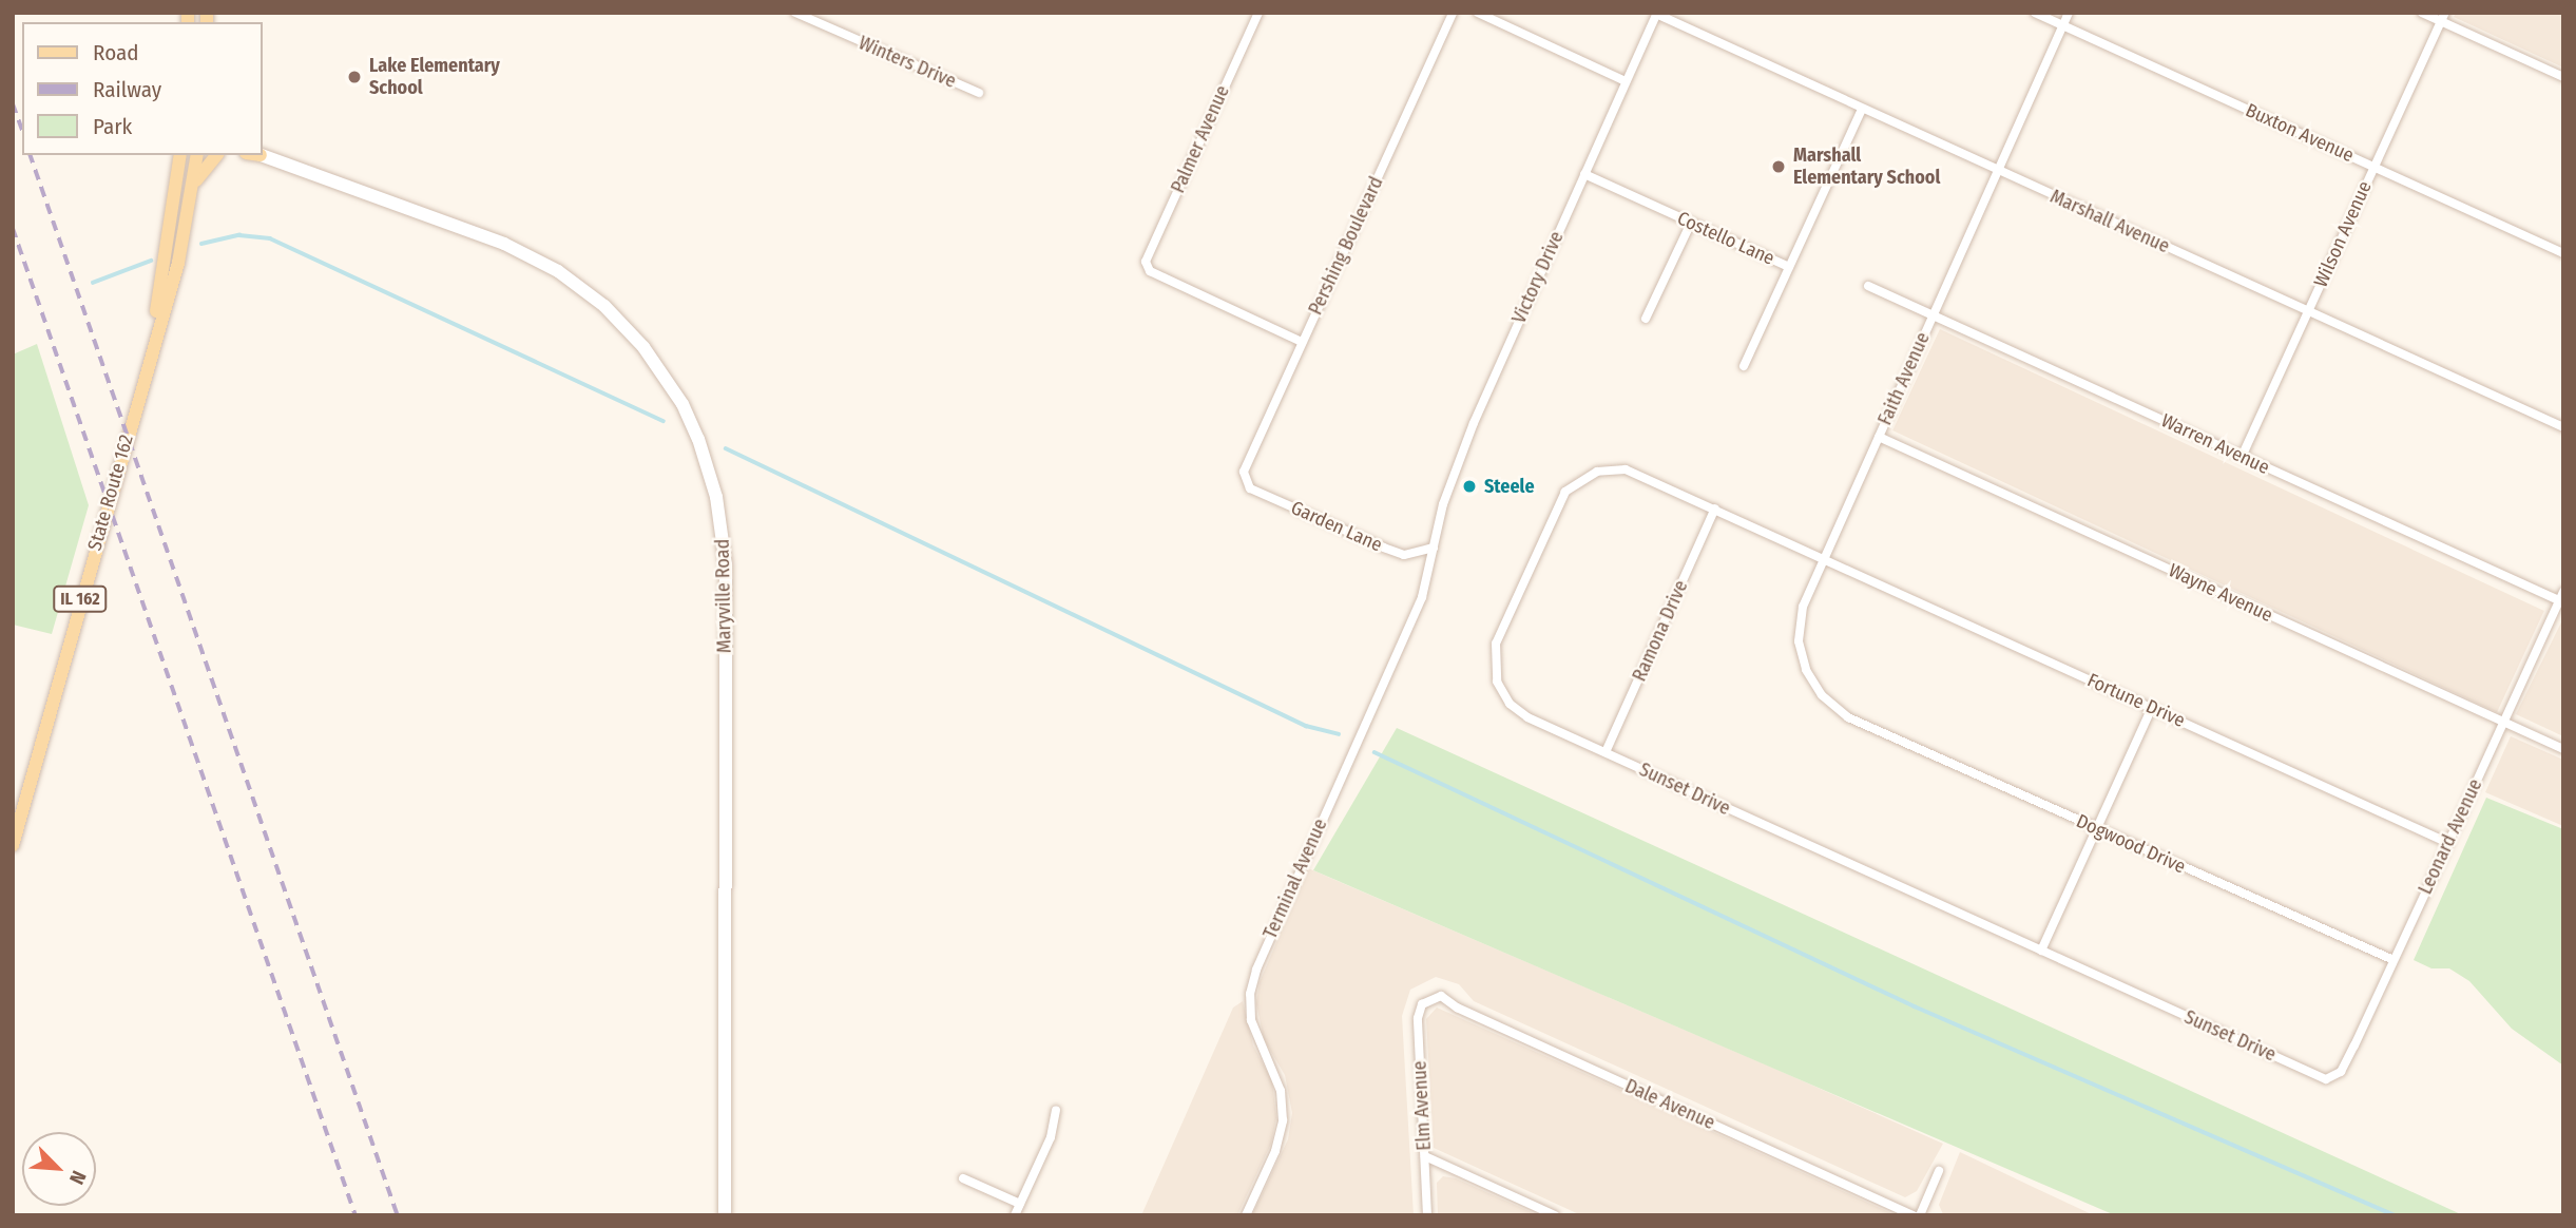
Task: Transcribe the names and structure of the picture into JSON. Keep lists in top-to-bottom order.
{
  "streets": {
    "main road": ["State Route 162", "Maryville Road", "IL 162"],
    "street": [
      "Winters Drive",
      "Buxton Avenue",
      "Palmer Avenue",
      "Marshall Avenue",
      "Wilson Avenue",
      "Costello Lane",
      "Pershing Boulevard",
      "Victory Drive",
      "Faith Avenue",
      "Warren Avenue",
      "Garden Lane",
      "Wayne Avenue",
      "Ramona Drive",
      "Fortune Drive",
      "Sunset Drive",
      "Leonard Avenue",
      "Dogwood Drive",
      "Terminal Avenue",
      "Dale Avenue",
      "Elm Avenue"
    ]
  },
  "crossings": [
    ["Buxton Avenue", "Wilson Avenue"],
    ["Buxton Avenue", "Faith Avenue"],
    ["Palmer Avenue", "Pershing Boulevard"],
    ["Marshall Avenue", "Wilson Avenue"],
    ["Marshall Avenue", "Costello Lane"],
    ["Marshall Avenue", "Victory Drive"],
    ["Marshall Avenue", "Faith Avenue"],
    ["Wilson Avenue", "Warren Avenue"],
    ["Costello Lane", "Victory Drive"],
    ["Pershing Boulevard", "Garden Lane"],
    ["Victory Drive", "Garden Lane"],
    ["Victory Drive", "Terminal Avenue"],
    ["Faith Avenue", "Warren Avenue"],
    ["Faith Avenue", "Wayne Avenue"],
    ["Faith Avenue", "Fortune Drive"],
    ["Faith Avenue", "Sunset Drive"],
    ["Faith Avenue", "Dogwood Drive"],
    ["Warren Avenue", "Leonard Avenue"],
    ["Garden Lane", "Terminal Avenue"],
    ["Wayne Avenue", "Leonard Avenue"],
    ["Ramona Drive", "Sunset Drive"],
    ["Fortune Drive", "Sunset Drive"],
    ["Fortune Drive", "Leonard Avenue"],
    ["Sunset Drive", "Leonard Avenue"],
    ["Leonard Avenue", "Dogwood Drive"],
    ["Dale Avenue", "Elm Avenue"]
  ],
  "places": ["Lake Elementary School", "Marshall Elementary School", "Steele"],
  "legend": ["Road", "Railway", "Park"],
  "north": "bottom right"
}
